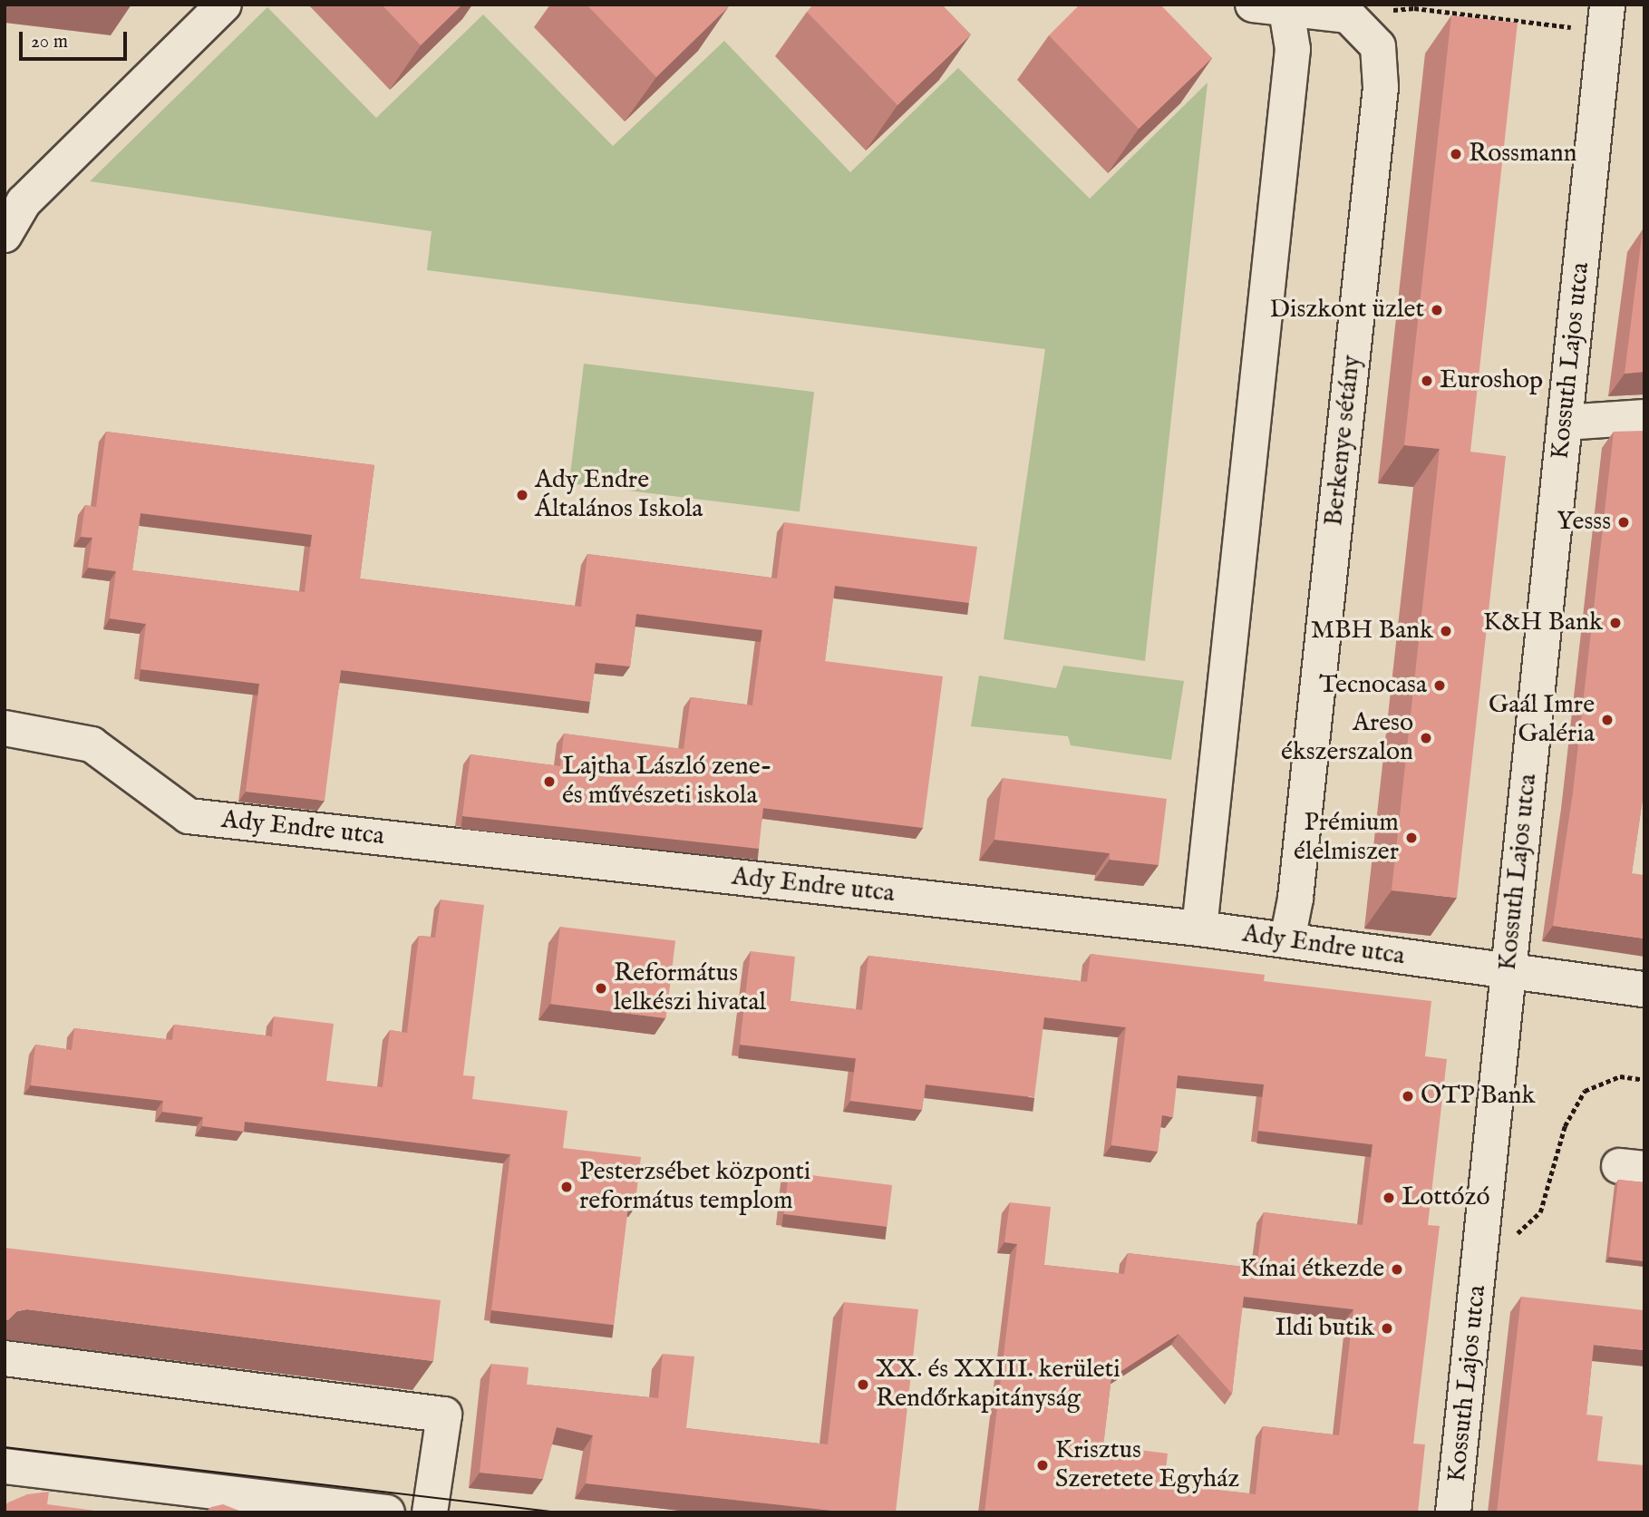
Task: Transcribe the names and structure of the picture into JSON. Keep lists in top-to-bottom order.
{
  "streets": {
    "street": ["Kossuth Lajos utca", "Berkenye sétány", "Ady Endre utca"]
  },
  "crossings": [
    ["Kossuth Lajos utca", "Ady Endre utca"],
    ["Berkenye sétány", "Ady Endre utca"]
  ],
  "places": [
    "Rossmann",
    "Diszkont üzlet",
    "Euroshop",
    "Ady Endre Általános Iskola",
    "Yesss",
    "K&H Bank",
    "MBH Bank",
    "Tecnocasa",
    "Gaál Imre Galéria",
    "Areso ékszerszalon",
    "Lajtha László zene- és művészeti iskola",
    "Prémium élelmiszer",
    "Református lelkészi hivatal",
    "OTP Bank",
    "Pesterzsébet központi református templom",
    "Lottózó",
    "Kínai étkezde",
    "Ildi butik",
    "XX. és XXIII. kerületi Rendőrkapitányság",
    "Krisztus Szeretete Egyház"
  ],
  "scale_bar": "20 m"
}
